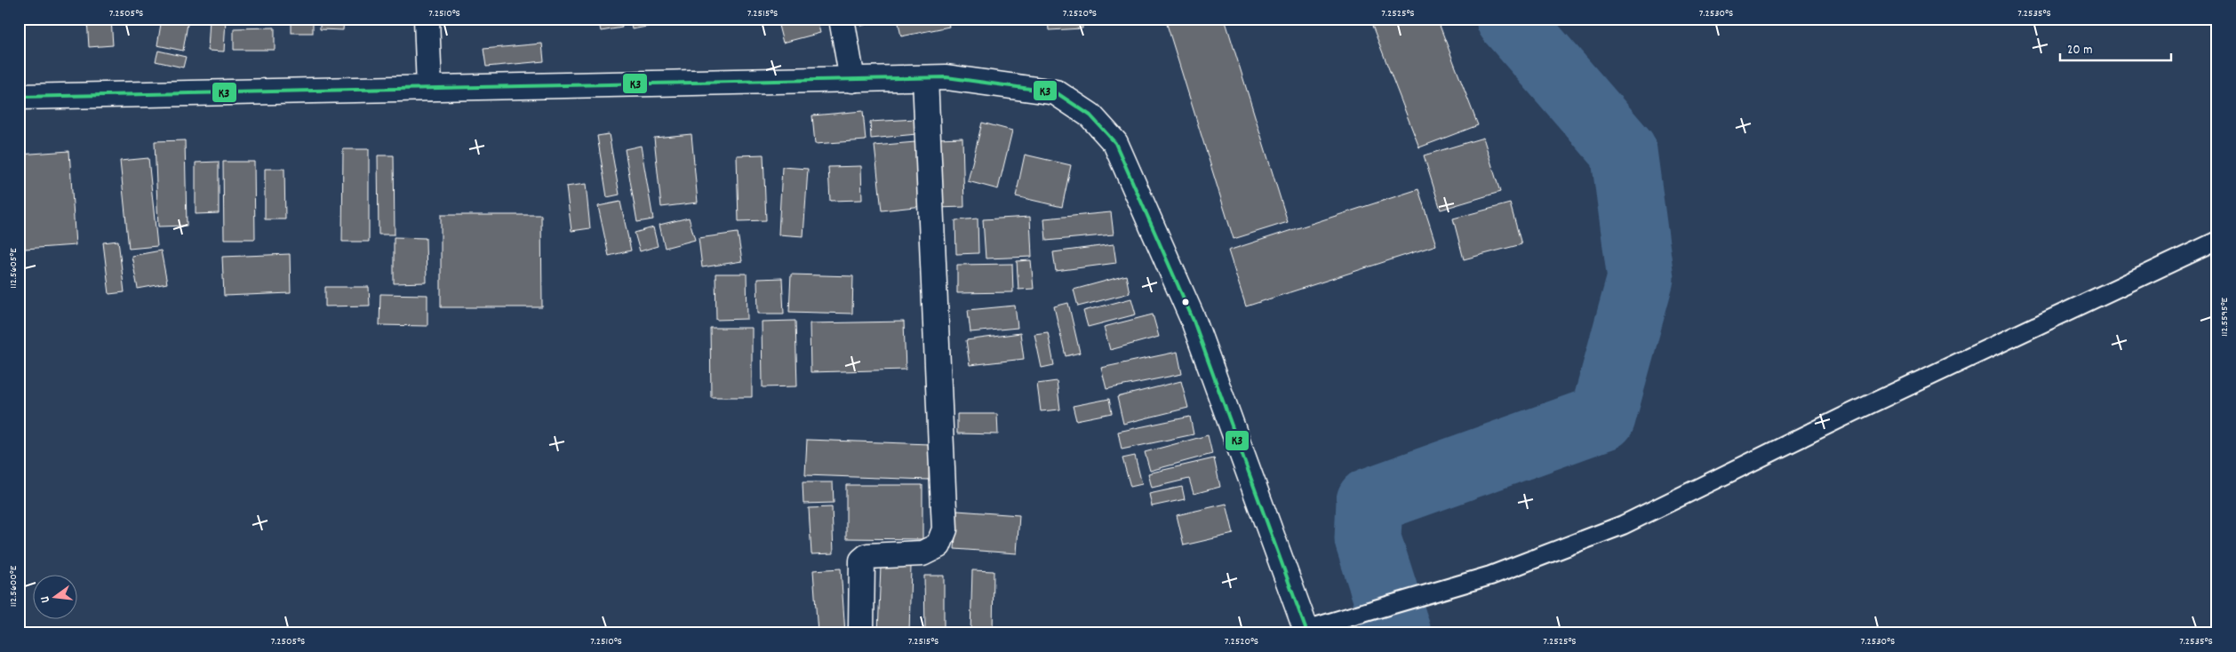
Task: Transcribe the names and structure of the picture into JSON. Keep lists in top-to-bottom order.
{
  "lines": ["transit line K3"],
  "scale_bar": "20 m",
  "north": "left",
  "coordinates": [
    "7.2505°S",
    "7.2510°S",
    "7.2515°S",
    "7.2520°S",
    "7.2525°S",
    "7.2530°S",
    "7.2535°S",
    "112.5605°E",
    "112.5595°E",
    "112.5600°E"
  ]
}
